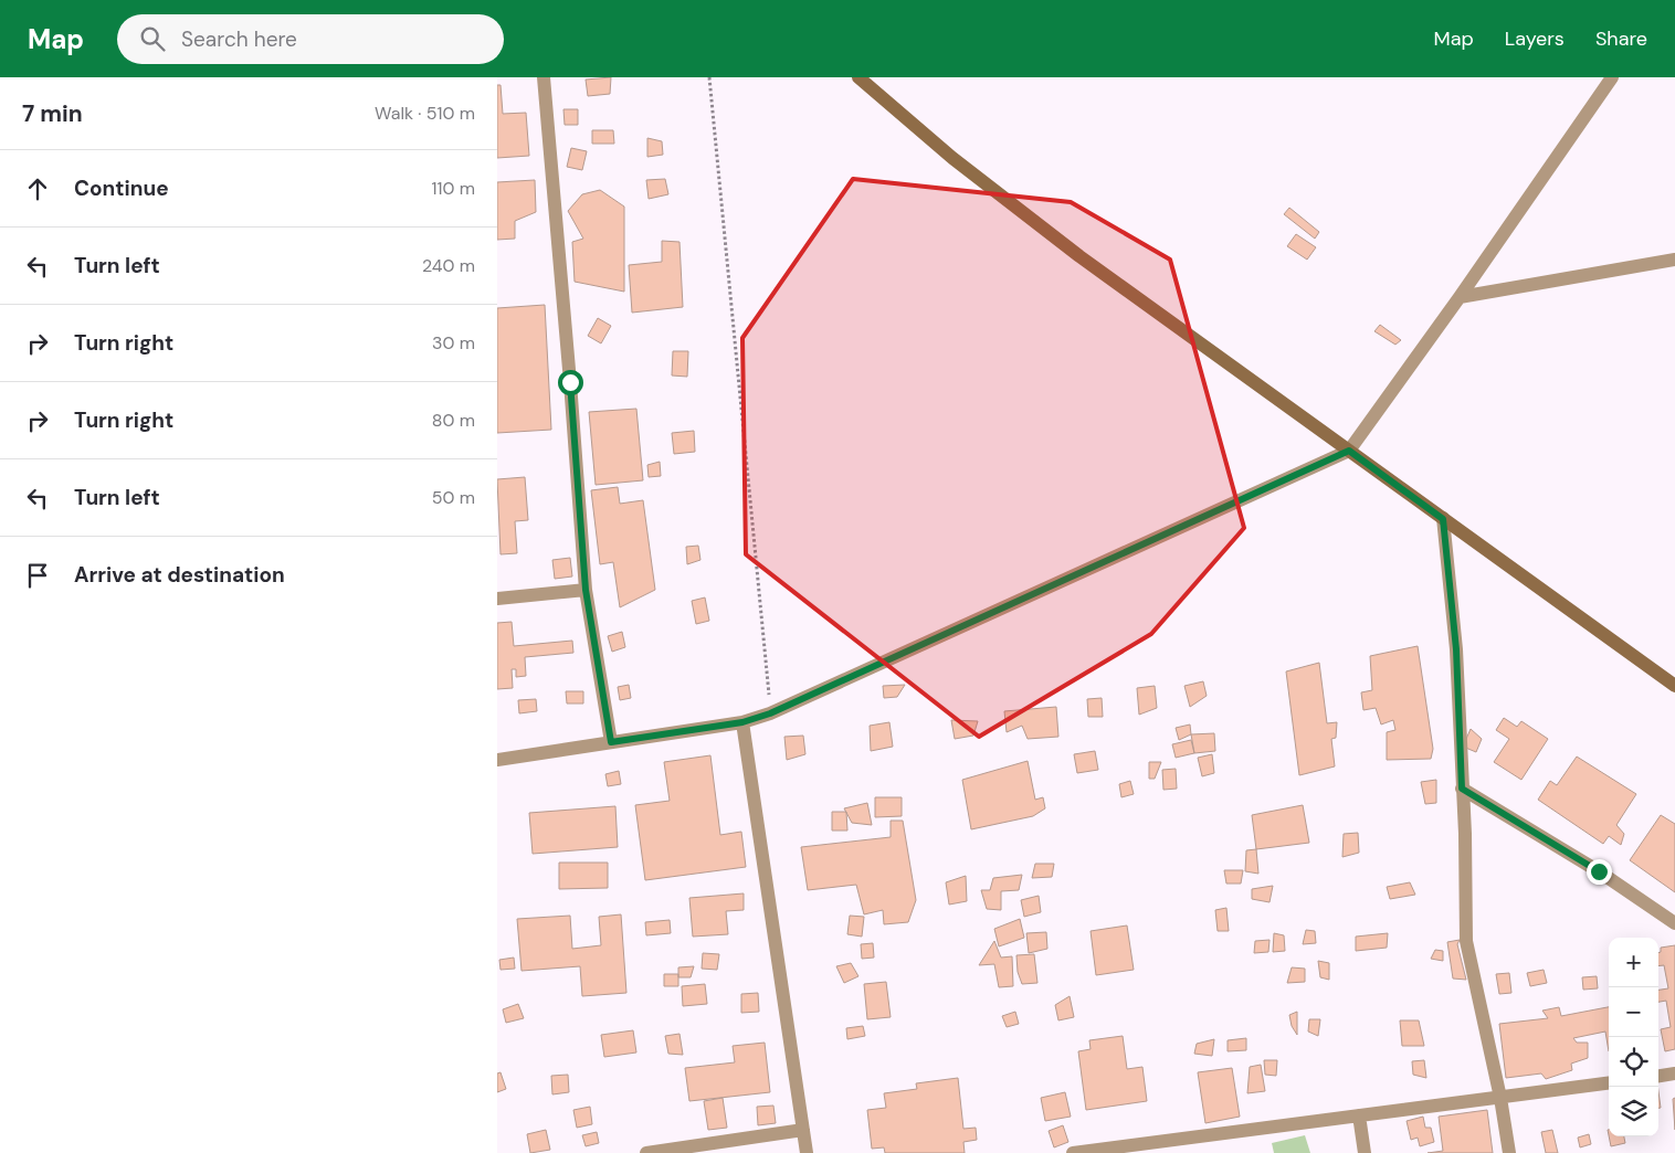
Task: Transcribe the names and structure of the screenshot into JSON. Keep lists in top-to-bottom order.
{
  "page": {
    "header": "Map",
    "search": "Search here",
    "nav": ["Map", "Layers", "Share"],
    "heading": ["7 min", "Walk · 510 m"],
    "list": [
      ["Continue", "110 m"],
      ["Turn left", "240 m"],
      ["Turn right", "30 m"],
      ["Turn right", "80 m"],
      ["Turn left", "50 m"],
      "Arrive at destination"
    ],
    "map_buttons": ["+", "−"]
  }
}
